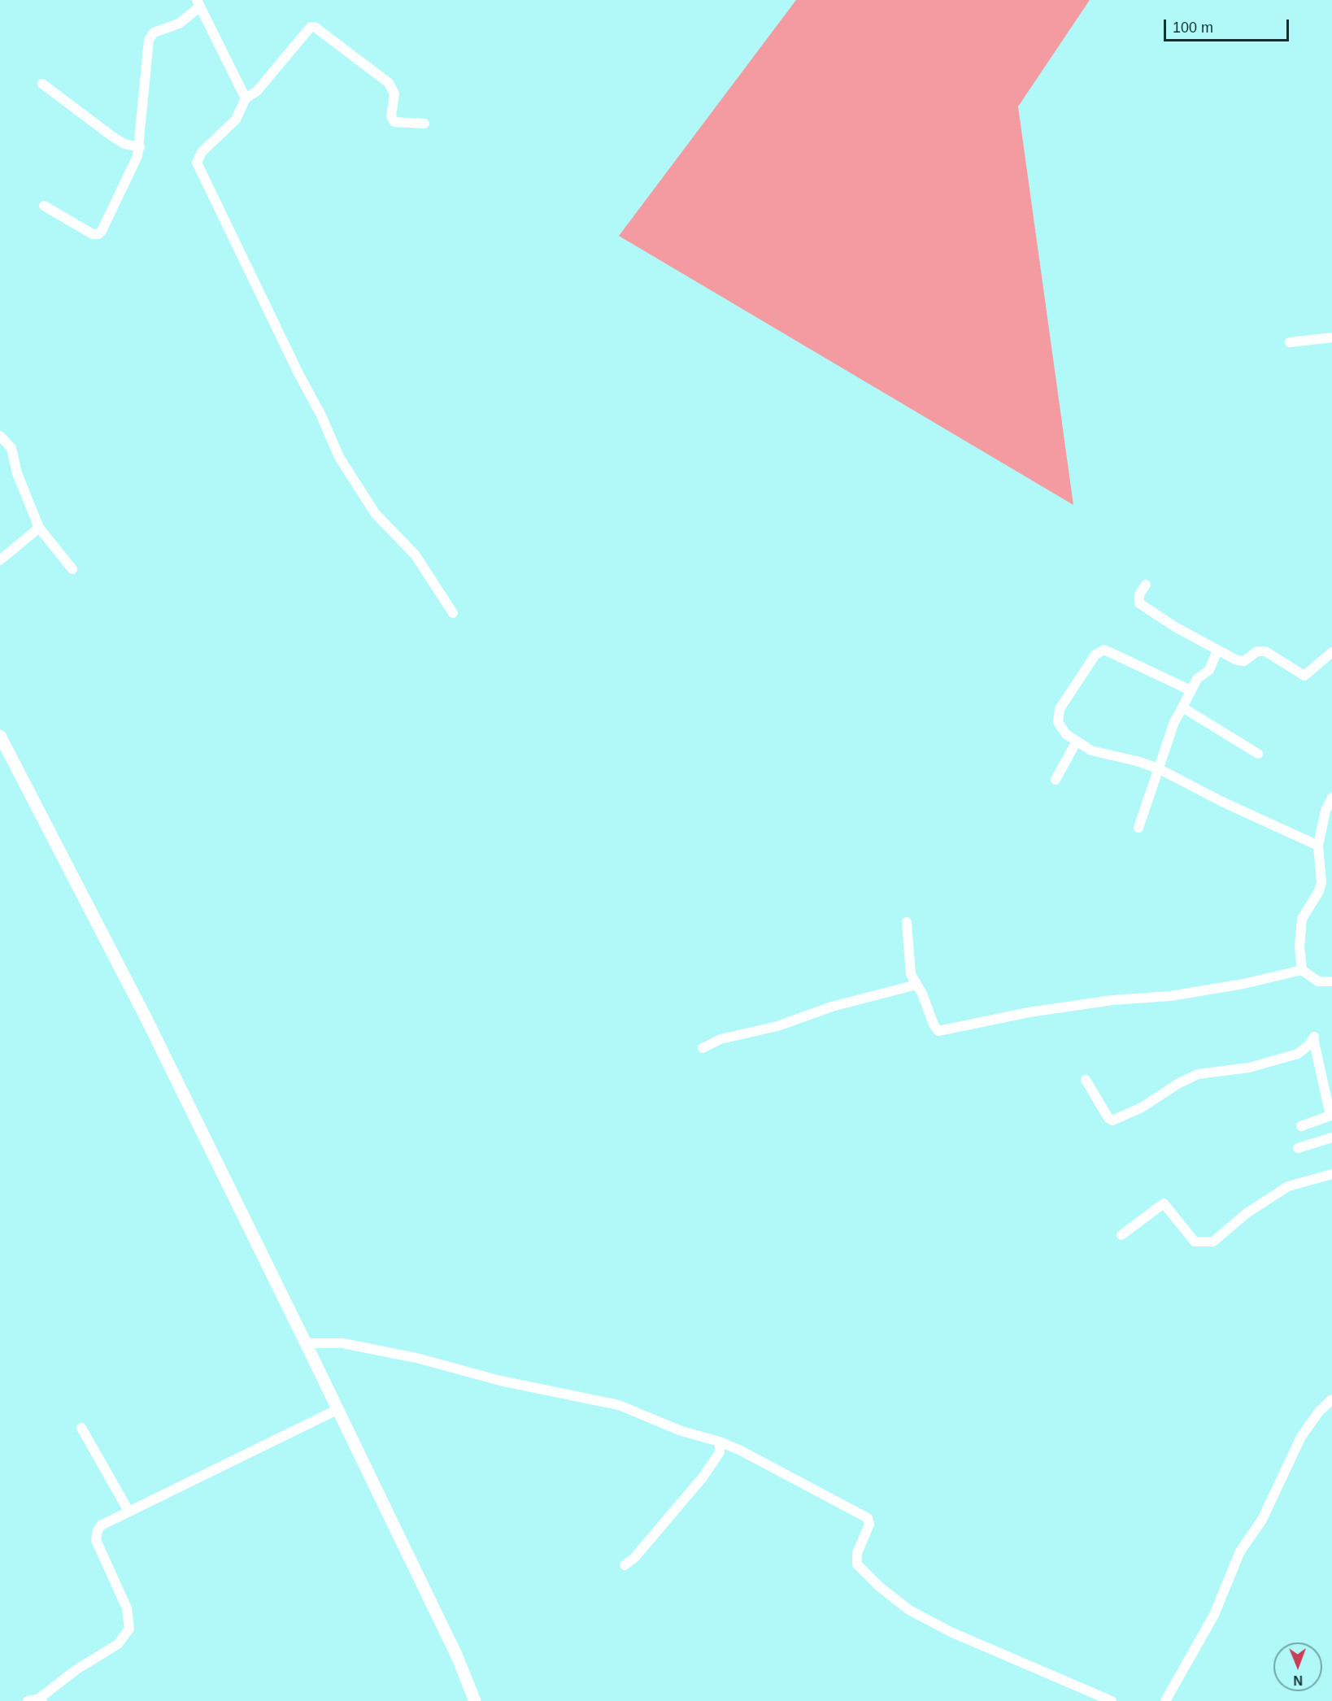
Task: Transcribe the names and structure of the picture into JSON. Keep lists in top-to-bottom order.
{
  "scale_bar": "100 m",
  "north": "bottom"
}
